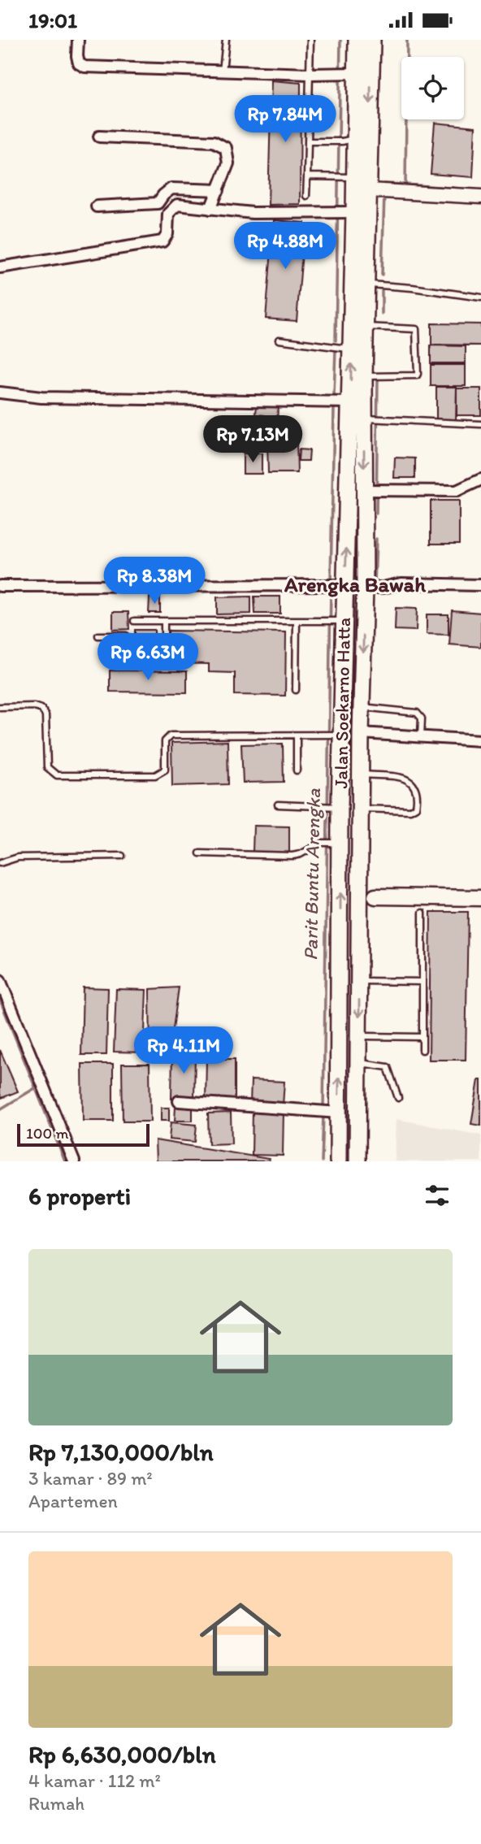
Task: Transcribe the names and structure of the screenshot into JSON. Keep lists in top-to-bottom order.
{
  "streets": {
    "main road": ["Jalan Soekarno Hatta"]
  },
  "districts": ["Arengka Bawah"],
  "water": ["Parit Buntu Arengka"],
  "scale_bar": "100 m",
  "page": {
    "status": "19:01",
    "price": [
      "Rp 7.84M",
      "Rp 4.88M",
      "Rp 7.13M",
      "Rp 8.38M",
      "Rp 6.63M",
      "Rp 4.11M"
    ],
    "scale": "100 m",
    "heading": "6 properti",
    "list": [
      {
        "name": "Rp 7,130,000/bln",
        "note": "3 kamar · 89 m² · Apartemen"
      },
      {
        "name": "Rp 6,630,000/bln",
        "note": "4 kamar · 112 m² · Rumah"
      }
    ]
  }
}
